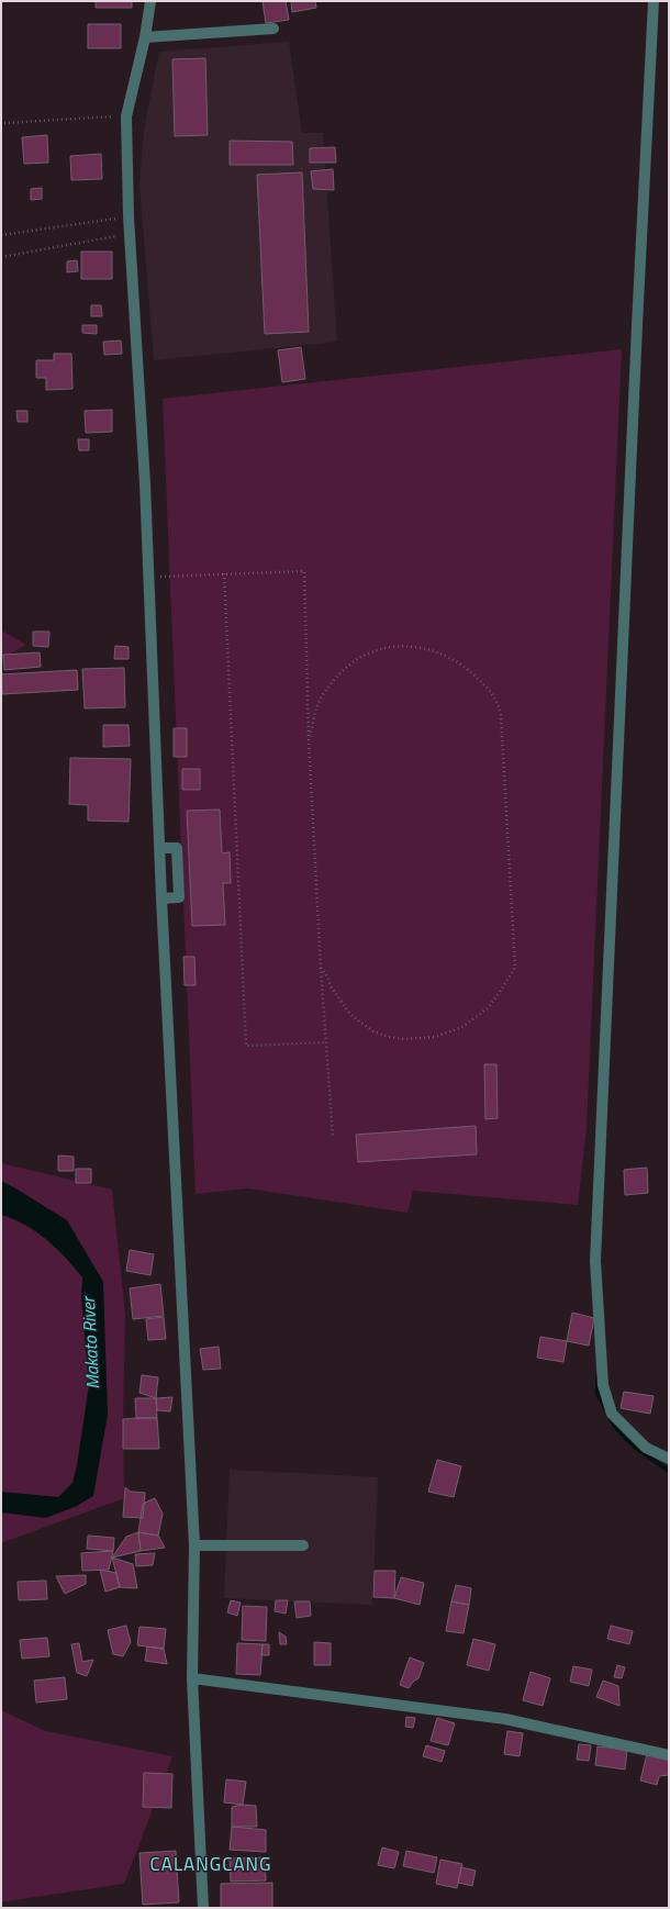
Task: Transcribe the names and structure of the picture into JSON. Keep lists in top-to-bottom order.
{
  "districts": ["CALANGCANG"],
  "water": ["Makato River"]
}
